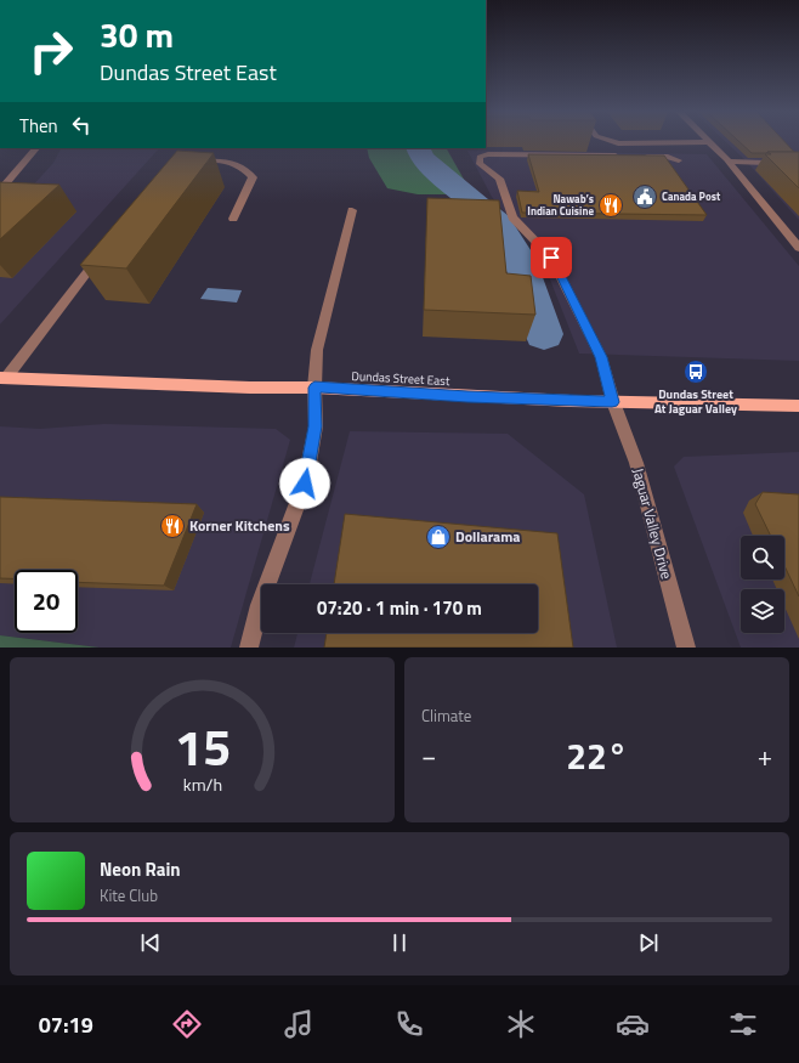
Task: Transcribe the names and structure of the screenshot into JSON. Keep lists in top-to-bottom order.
{
  "streets": {
    "main road": ["Dundas Street East"],
    "street": ["Jaguar Valley Drive"]
  },
  "crossings": [
    ["Dundas Street East", "Jaguar Valley Drive"]
  ],
  "places": {
    "public building": ["Canada Post"],
    "restaurant": ["Nawab’s Indian Cuisine", "Korner Kitchens"],
    "bus stop": ["Dundas Street At Jaguar Valley"],
    "shop": ["Dollarama"]
  },
  "page": {
    "turn": ["30 m", "Dundas Street East"],
    "then": "Then",
    "limit": "20",
    "trip": "07:20 · 1 min · 170 m",
    "tile": "Climate",
    "heat": ["−", "22°", "+"],
    "song": ["Neon Rain", "Kite Club"],
    "tabs": "07:19",
    "gauge": ["15", "km/h"]
  }
}
